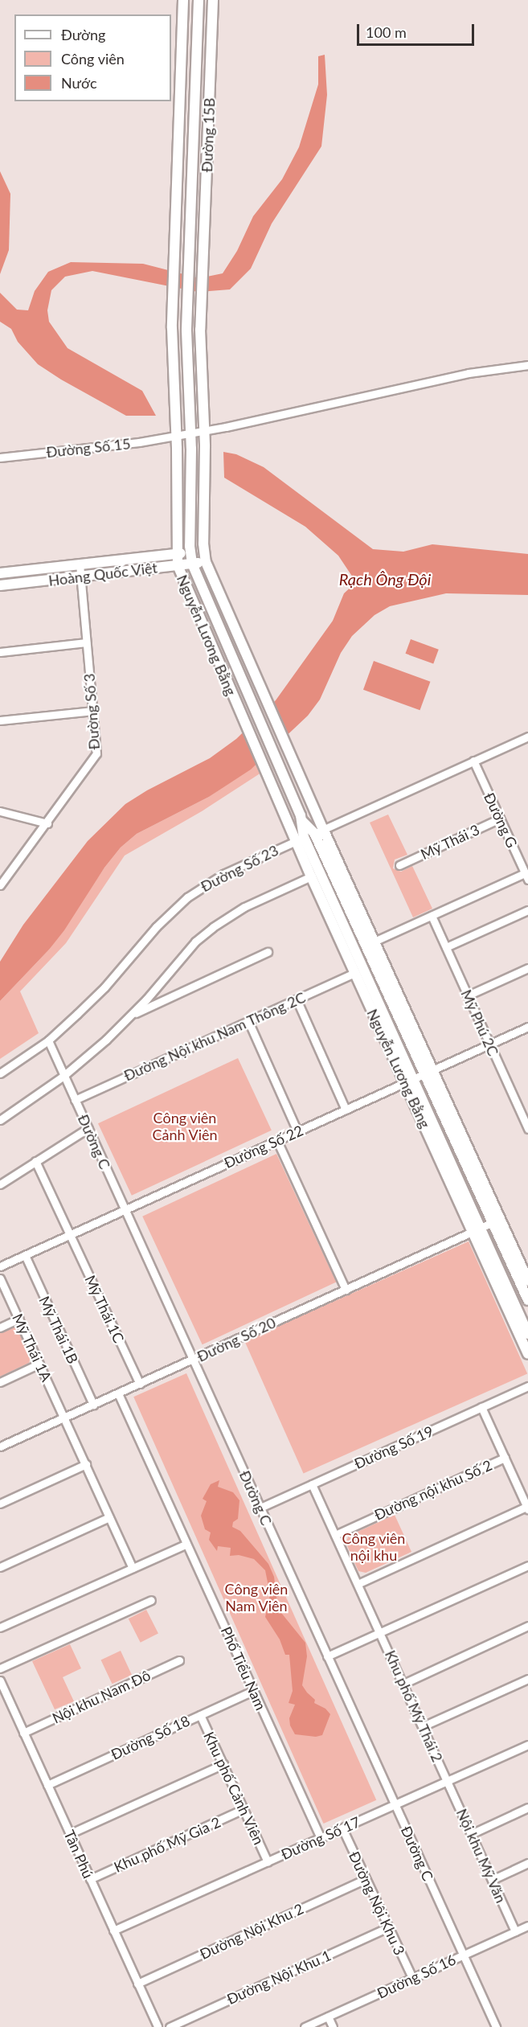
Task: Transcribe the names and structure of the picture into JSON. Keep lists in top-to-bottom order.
{
  "streets": {
    "main road": ["Đường 15B", "Hoàng Quốc Việt", "Nguyễn Lương Bằng"],
    "street": [
      "Đường Số 15",
      "Đường Số 3",
      "Đường G",
      "Mỹ Thái 3",
      "Đường Số 23",
      "Mỹ Phú 2C",
      "Đường Nội khu Nam Thông 2C",
      "Đường C",
      "Đường Số 22",
      "Mỹ Thái 1C",
      "Mỹ Thái 1B",
      "Đường Số 20",
      "Mỹ Thái 1A",
      "Đường Số 19",
      "Đường nội khu Số 2",
      "Phố Tiểu Nam",
      "Nội khu Nam Đô",
      "Khu phố Mỹ Thái 2",
      "Đường Số 18",
      "Khu phố Cảnh Viên",
      "Đường Số 17",
      "Khu phố Mỹ Gia 2",
      "Tân Phú",
      "Nội khu Mỹ Văn",
      "Đường Nội Khu 3",
      "Đường Nội Khu 2",
      "Đường Số 16",
      "Đường Nội Khu 1"
    ]
  },
  "crossings": [
    ["Đường 15B", "Đường Số 15"],
    ["Hoàng Quốc Việt", "Nguyễn Lương Bằng"],
    ["Hoàng Quốc Việt", "Đường Số 3"],
    ["Nguyễn Lương Bằng", "Đường Số 23"],
    ["Nguyễn Lương Bằng", "Đường Nội khu Nam Thông 2C"],
    ["Nguyễn Lương Bằng", "Đường Số 22"],
    ["Nguyễn Lương Bằng", "Đường Số 20"],
    ["Đường G", "Mỹ Thái 3"],
    ["Đường G", "Đường Số 23"],
    ["Đường Số 23", "Đường C"],
    ["Mỹ Phú 2C", "Đường Số 22"],
    ["Đường Nội khu Nam Thông 2C", "Đường C"],
    ["Đường C", "Đường Số 22"],
    ["Đường C", "Đường Số 20"],
    ["Đường C", "Đường Số 19"],
    ["Đường C", "Đường Số 17"],
    ["Đường C", "Đường Số 16"],
    ["Đường Số 22", "Mỹ Thái 1C"],
    ["Đường Số 22", "Mỹ Thái 1B"],
    ["Mỹ Thái 1C", "Đường Số 20"],
    ["Mỹ Thái 1B", "Đường Số 20"],
    ["Đường Số 20", "Mỹ Thái 1A"],
    ["Đường Số 20", "Phố Tiểu Nam"],
    ["Đường Số 19", "Khu phố Mỹ Thái 2"],
    ["Đường nội khu Số 2", "Khu phố Mỹ Thái 2"],
    ["Phố Tiểu Nam", "Đường Số 18"],
    ["Phố Tiểu Nam", "Đường Số 17"],
    ["Nội khu Nam Đô", "Tân Phú"],
    ["Khu phố Mỹ Thái 2", "Đường Số 17"],
    ["Khu phố Mỹ Thái 2", "Nội khu Mỹ Văn"],
    ["Đường Số 18", "Khu phố Cảnh Viên"],
    ["Đường Số 18", "Tân Phú"],
    ["Khu phố Cảnh Viên", "Đường Số 17"],
    ["Khu phố Cảnh Viên", "Khu phố Mỹ Gia 2"],
    ["Đường Số 17", "Tân Phú"],
    ["Đường Số 17", "Nội khu Mỹ Văn"],
    ["Đường Số 17", "Đường Nội Khu 3"],
    ["Khu phố Mỹ Gia 2", "Tân Phú"],
    ["Tân Phú", "Đường Nội Khu 2"],
    ["Nội khu Mỹ Văn", "Đường Số 16"],
    ["Đường Nội Khu 3", "Đường Nội Khu 2"],
    ["Đường Nội Khu 3", "Đường Số 16"],
    ["Đường Nội Khu 3", "Đường Nội Khu 1"]
  ],
  "water": ["Rạch Ông Đội"],
  "parks": ["Công viên Cảnh Viên", "Công viên nội khu", "Công viên Nam Viên"],
  "legend": ["Đường", "Công viên", "Nước"],
  "scale_bar": "100 m"
}
